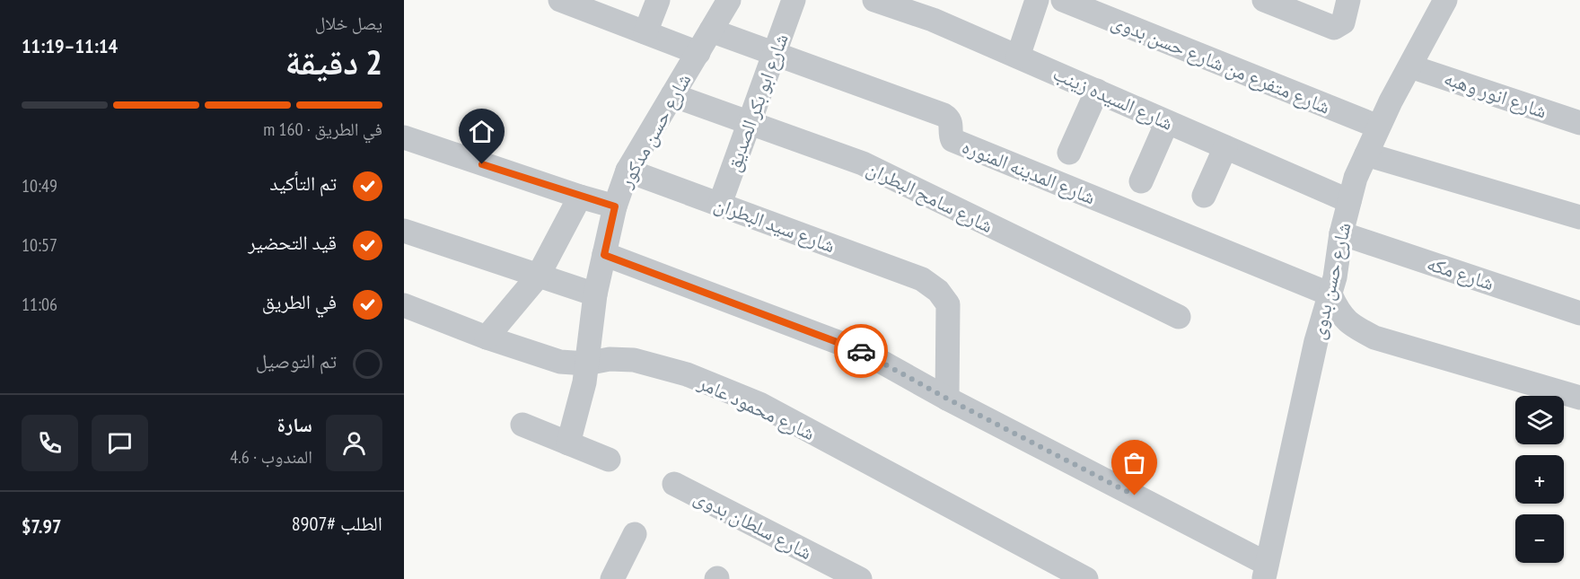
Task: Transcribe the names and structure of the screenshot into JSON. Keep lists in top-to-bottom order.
{
  "streets": {
    "street": [
      "شارع متفرع من شارع حسن بدوى",
      "شارع انور وهبه",
      "شارع السيده زينب",
      "شارع ابو بكر الصديق",
      "شارع حسن مدكور",
      "شارع المدينه المنوره",
      "شارع سامح البطران",
      "شارع سيد البطران",
      "شارع مكه",
      "شارع حسن بدوى",
      "شارع محمود عامر",
      "شارع سلطان بدوى"
    ]
  },
  "crossings": [
    ["شارع متفرع من شارع حسن بدوى", "شارع حسن بدوى"],
    ["شارع انور وهبه", "شارع حسن بدوى"],
    ["شارع السيده زينب", "شارع حسن بدوى"],
    ["شارع ابو بكر الصديق", "شارع المدينه المنوره"],
    ["شارع ابو بكر الصديق", "شارع سامح البطران"],
    ["شارع ابو بكر الصديق", "شارع سيد البطران"],
    ["شارع حسن مدكور", "شارع المدينه المنوره"],
    ["شارع حسن مدكور", "شارع سامح البطران"],
    ["شارع حسن مدكور", "شارع سيد البطران"],
    ["شارع حسن مدكور", "شارع محمود عامر"],
    ["شارع المدينه المنوره", "شارع حسن بدوى"],
    ["شارع مكه", "شارع حسن بدوى"]
  ],
  "page": {
    "heading": ["2 دقيقة", "يصل خلال", "11:14–11:19"],
    "panel": [
      "سارة",
      "المندوب · 4.6",
      "الطلب #8907",
      "$7.97"
    ],
    "bar": "في الطريق · 160 m",
    "list": [
      ["تم التأكيد", "10:49"],
      ["قيد التحضير", "10:57"],
      ["في الطريق", "11:06"],
      "تم التوصيل"
    ],
    "map_buttons": ["+", "−"]
  }
}
